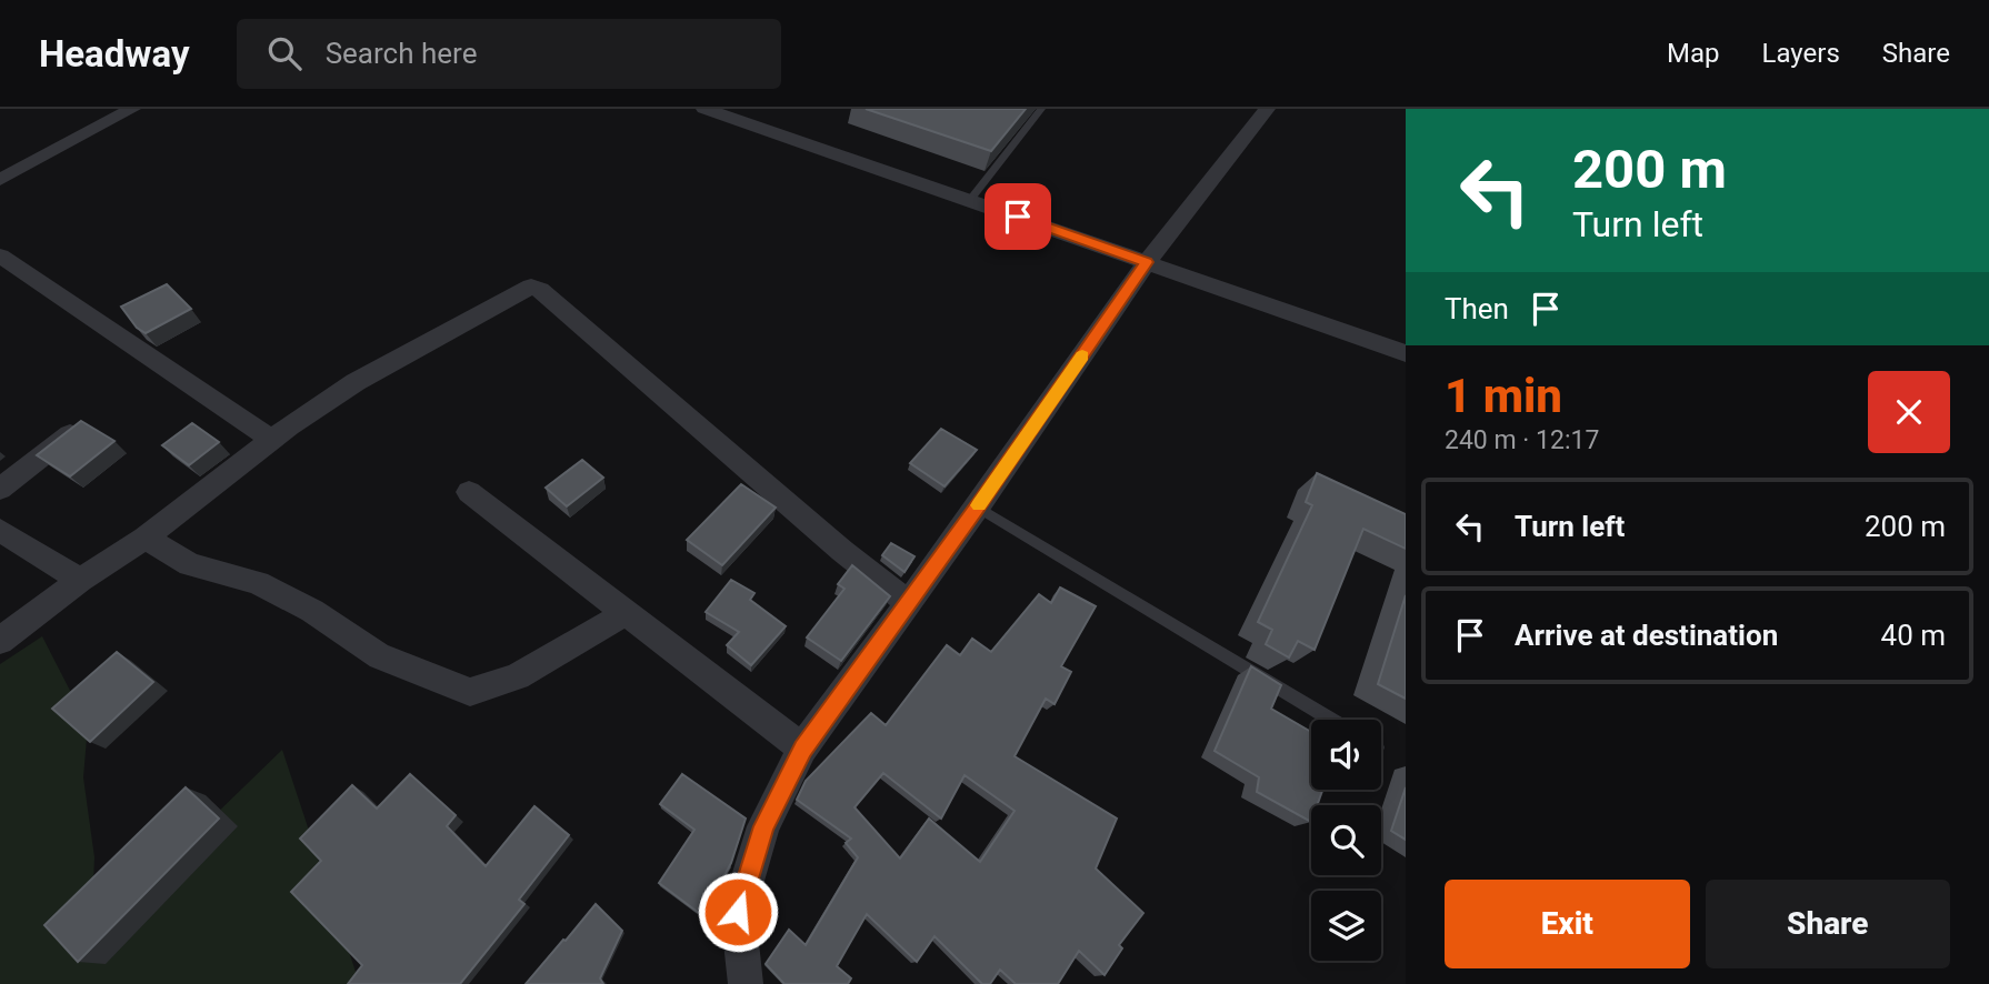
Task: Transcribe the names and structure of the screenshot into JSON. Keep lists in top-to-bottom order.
{
  "page": {
    "header": "Headway",
    "search": "Search here",
    "nav": ["Map", "Layers", "Share"],
    "turn": ["200 m", "Turn left"],
    "then": "Then",
    "heading": ["1 min", "240 m · 12:17"],
    "list": [
      {
        "name": "Turn left",
        "value": "200 m"
      },
      {
        "name": "Arrive at destination",
        "value": "40 m"
      }
    ],
    "buttons": ["Exit", "Share"]
  }
}
